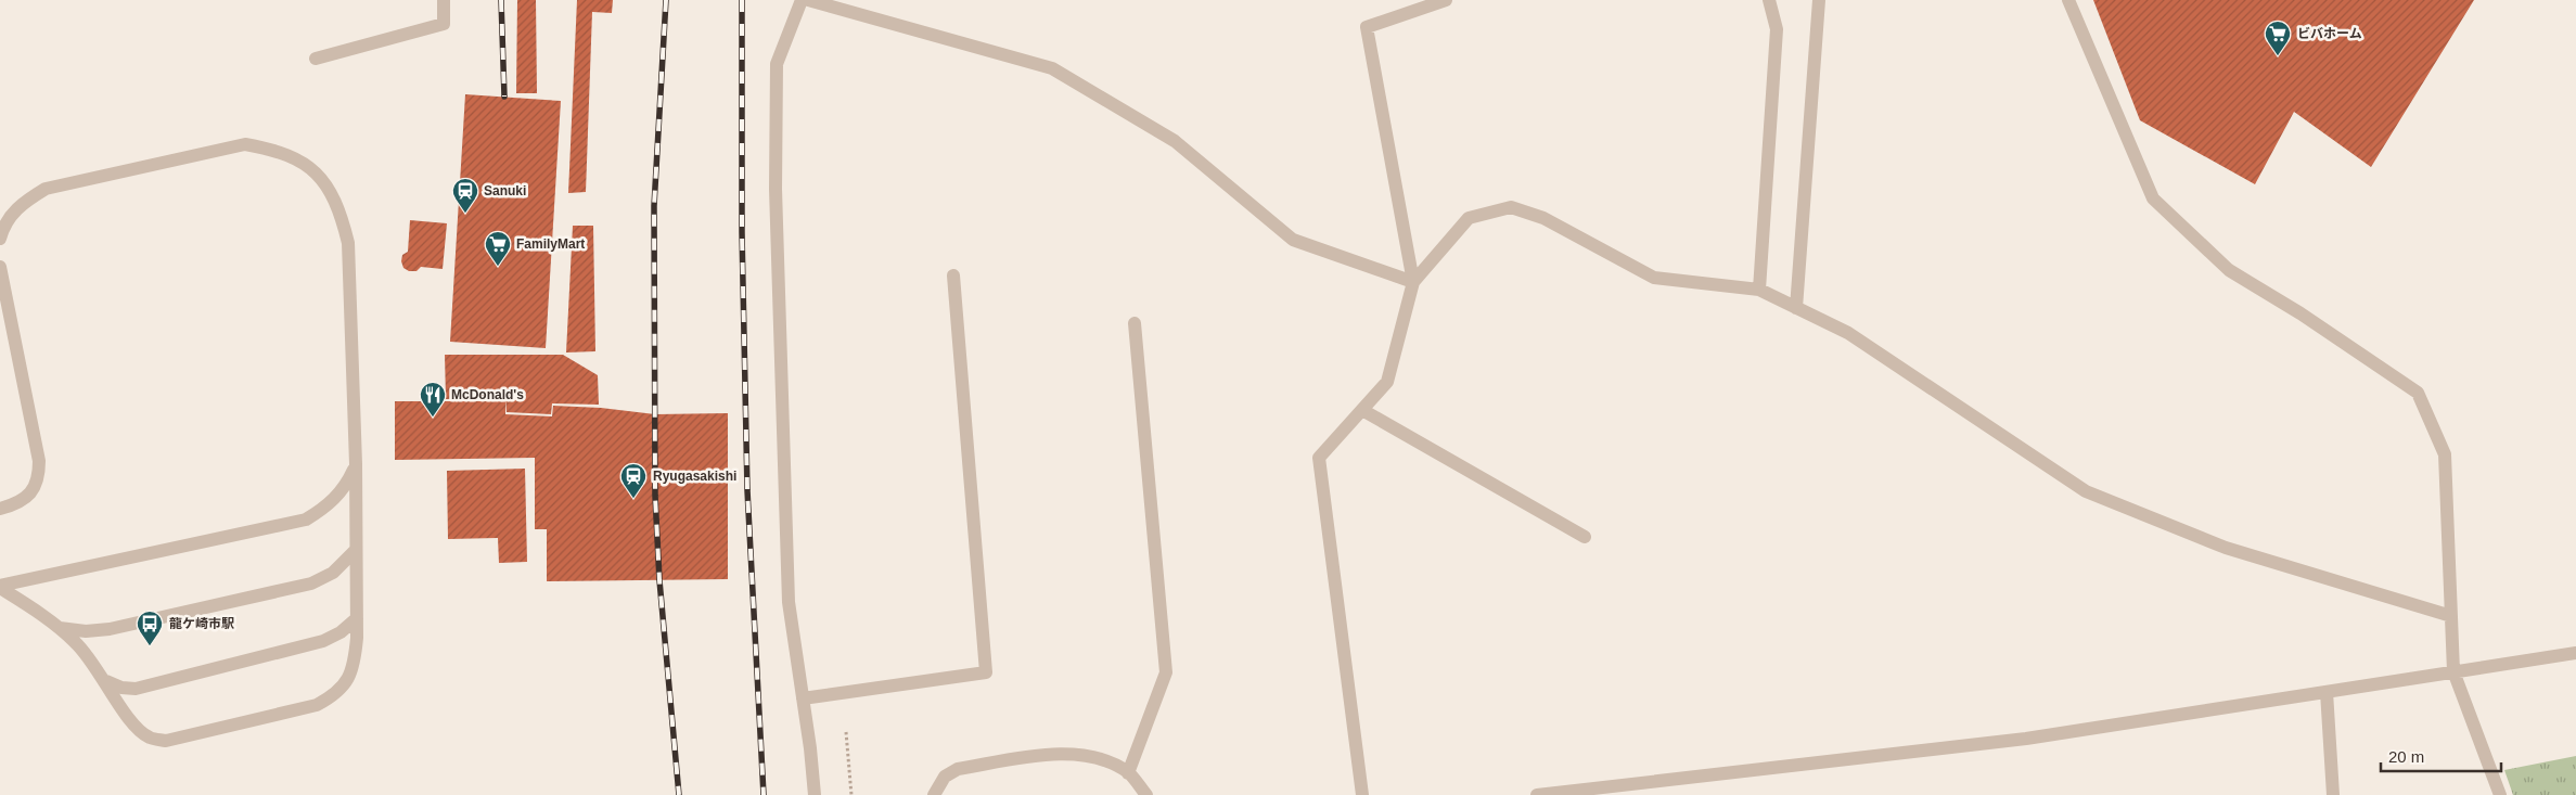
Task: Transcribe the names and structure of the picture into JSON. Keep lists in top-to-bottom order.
{
  "places": {
    "supermarket": ["ビバホーム", "FamilyMart"],
    "station": ["Sanuki", "Ryugasakishi"],
    "restaurant": ["McDonald's"],
    "bus stop": ["龍ケ崎市駅"]
  },
  "scale_bar": "20 m"
}
